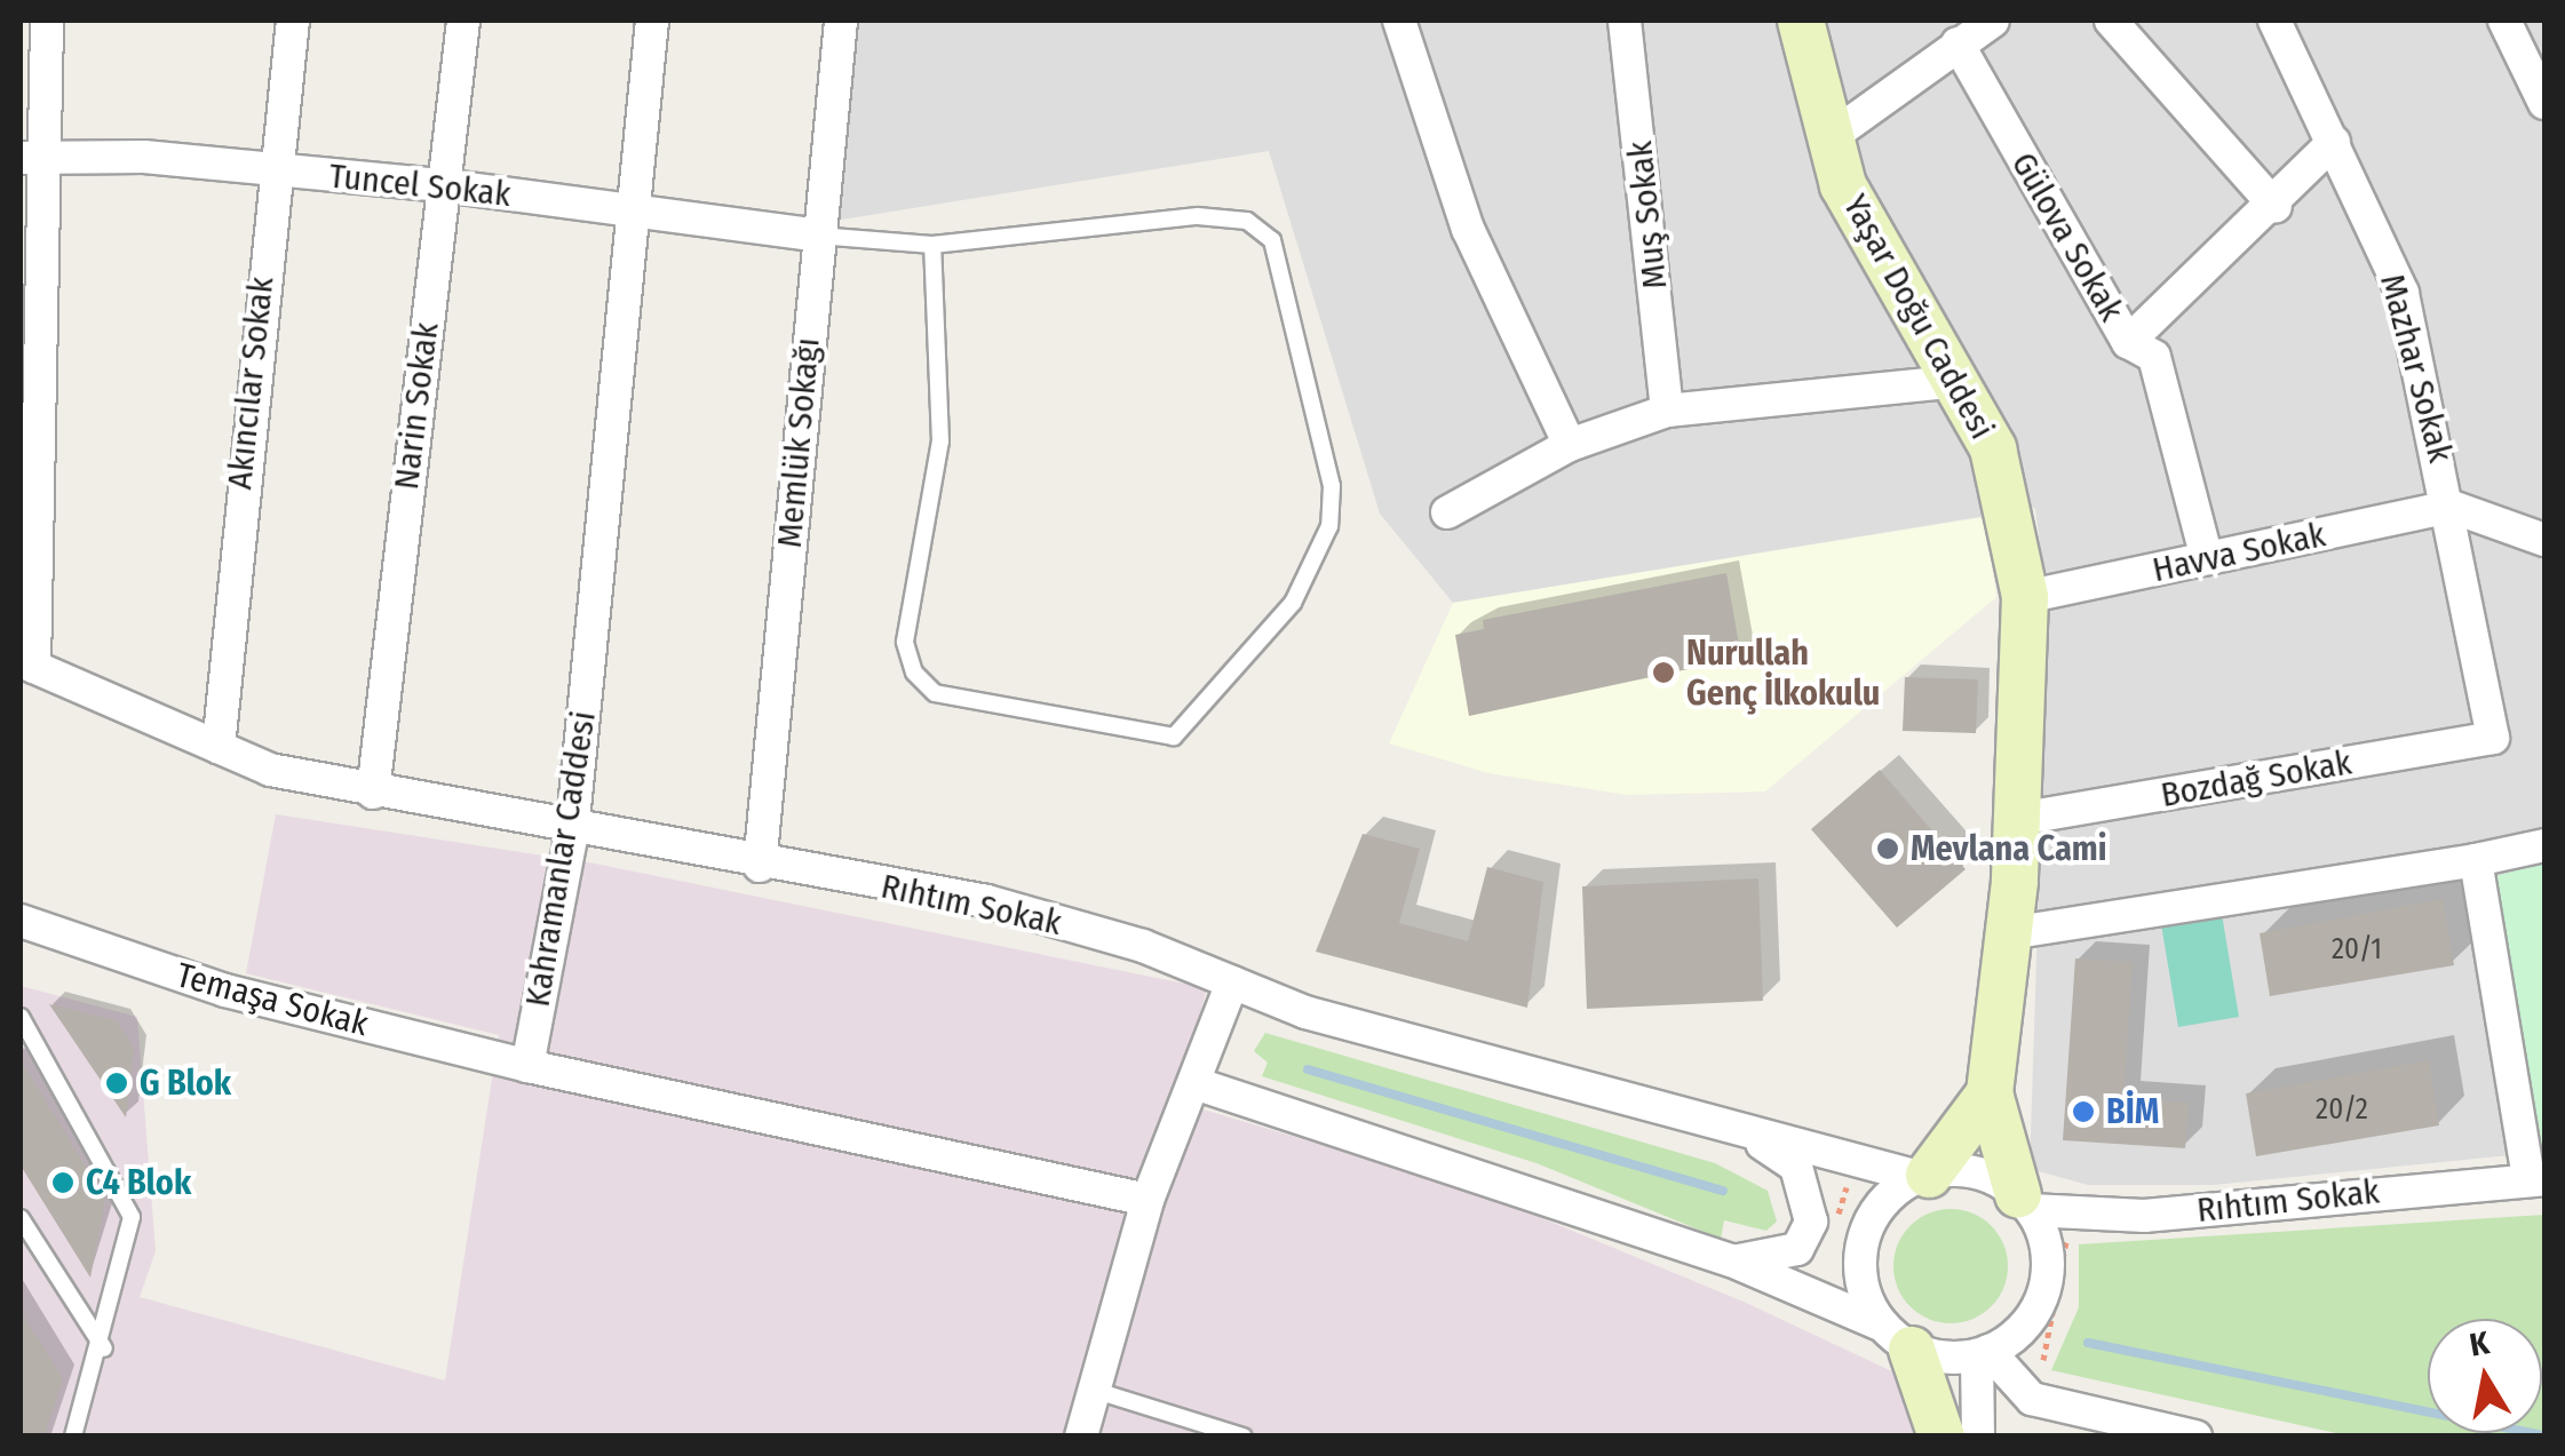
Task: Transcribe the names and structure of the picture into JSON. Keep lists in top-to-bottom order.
{
  "streets": {
    "street": [
      "Tuncel Sokak",
      "Muş Sokak",
      "Gülova Sokak",
      "Yaşar Doğu Caddesi",
      "Mazhar Sokak",
      "Akıncılar Sokak",
      "Narin Sokak",
      "Memlük Sokağı",
      "Havva Sokak",
      "Bozdağ Sokak",
      "Kahramanlar Caddesi",
      "Rıhtım Sokak",
      "Temaşa Sokak"
    ]
  },
  "crossings": [
    ["Tuncel Sokak", "Akıncılar Sokak"],
    ["Tuncel Sokak", "Narin Sokak"],
    ["Tuncel Sokak", "Memlük Sokağı"],
    ["Tuncel Sokak", "Kahramanlar Caddesi"],
    ["Gülova Sokak", "Havva Sokak"],
    ["Yaşar Doğu Caddesi", "Havva Sokak"],
    ["Yaşar Doğu Caddesi", "Bozdağ Sokak"],
    ["Mazhar Sokak", "Havva Sokak"],
    ["Mazhar Sokak", "Bozdağ Sokak"],
    ["Akıncılar Sokak", "Rıhtım Sokak"],
    ["Narin Sokak", "Rıhtım Sokak"],
    ["Memlük Sokağı", "Rıhtım Sokak"],
    ["Kahramanlar Caddesi", "Rıhtım Sokak"],
    ["Kahramanlar Caddesi", "Temaşa Sokak"]
  ],
  "places": [
    "Nurullah Genç İlkokulu",
    "Mevlana Cami",
    "G Blok",
    "BİM",
    "C4 Blok"
  ],
  "house_numbers": ["20/1", "20/2"],
  "north": "top"
}
